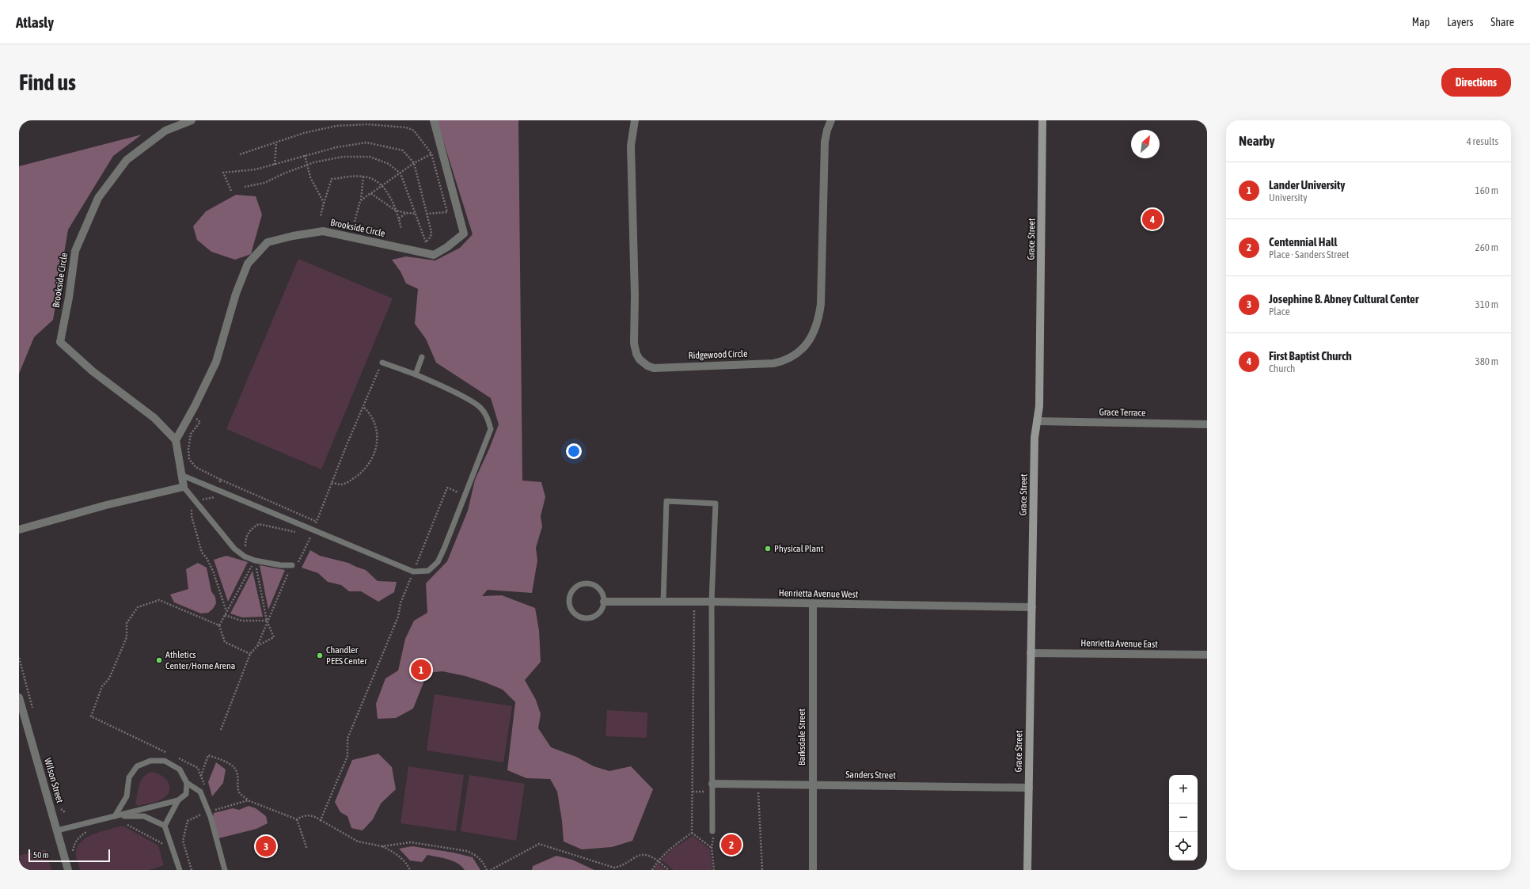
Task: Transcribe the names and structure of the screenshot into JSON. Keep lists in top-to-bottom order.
{
  "streets": {
    "main road": ["Grace Street"],
    "street": [
      "Brookside Circle",
      "Ridgewood Circle",
      "Grace Terrace",
      "Henrietta Avenue West",
      "Henrietta Avenue East",
      "Barksdale Street",
      "Sanders Street",
      "Wilson Street"
    ]
  },
  "crossings": [
    ["Grace Street", "Grace Terrace"],
    ["Grace Street", "Henrietta Avenue West"],
    ["Grace Street", "Henrietta Avenue East"],
    ["Grace Street", "Sanders Street"],
    ["Henrietta Avenue West", "Barksdale Street"],
    ["Barksdale Street", "Sanders Street"]
  ],
  "places": ["Physical Plant", "Chandler PEES Center", "Athletics Center/Horne Arena"],
  "scale_bar": "50 m",
  "north": "top right",
  "page": {
    "header": "Atlasly",
    "nav": ["Map", "Layers", "Share"],
    "buttons": "Directions",
    "title": "Find us",
    "heading": ["Nearby", "4 results"],
    "list": [
      {
        "mark": "1",
        "name": "Lander University",
        "note": "University",
        "value": "160 m"
      },
      {
        "mark": "2",
        "name": "Centennial Hall",
        "note": "Place · Sanders Street",
        "value": "260 m"
      },
      {
        "mark": "3",
        "name": "Josephine B. Abney Cultural Center",
        "note": "Place",
        "value": "310 m"
      },
      {
        "mark": "4",
        "name": "First Baptist Church",
        "note": "Church",
        "value": "380 m"
      }
    ],
    "pins": [
      "4",
      "1",
      "2",
      "3"
    ],
    "map_buttons": ["+", "−"],
    "scale": "50 m"
  }
}
